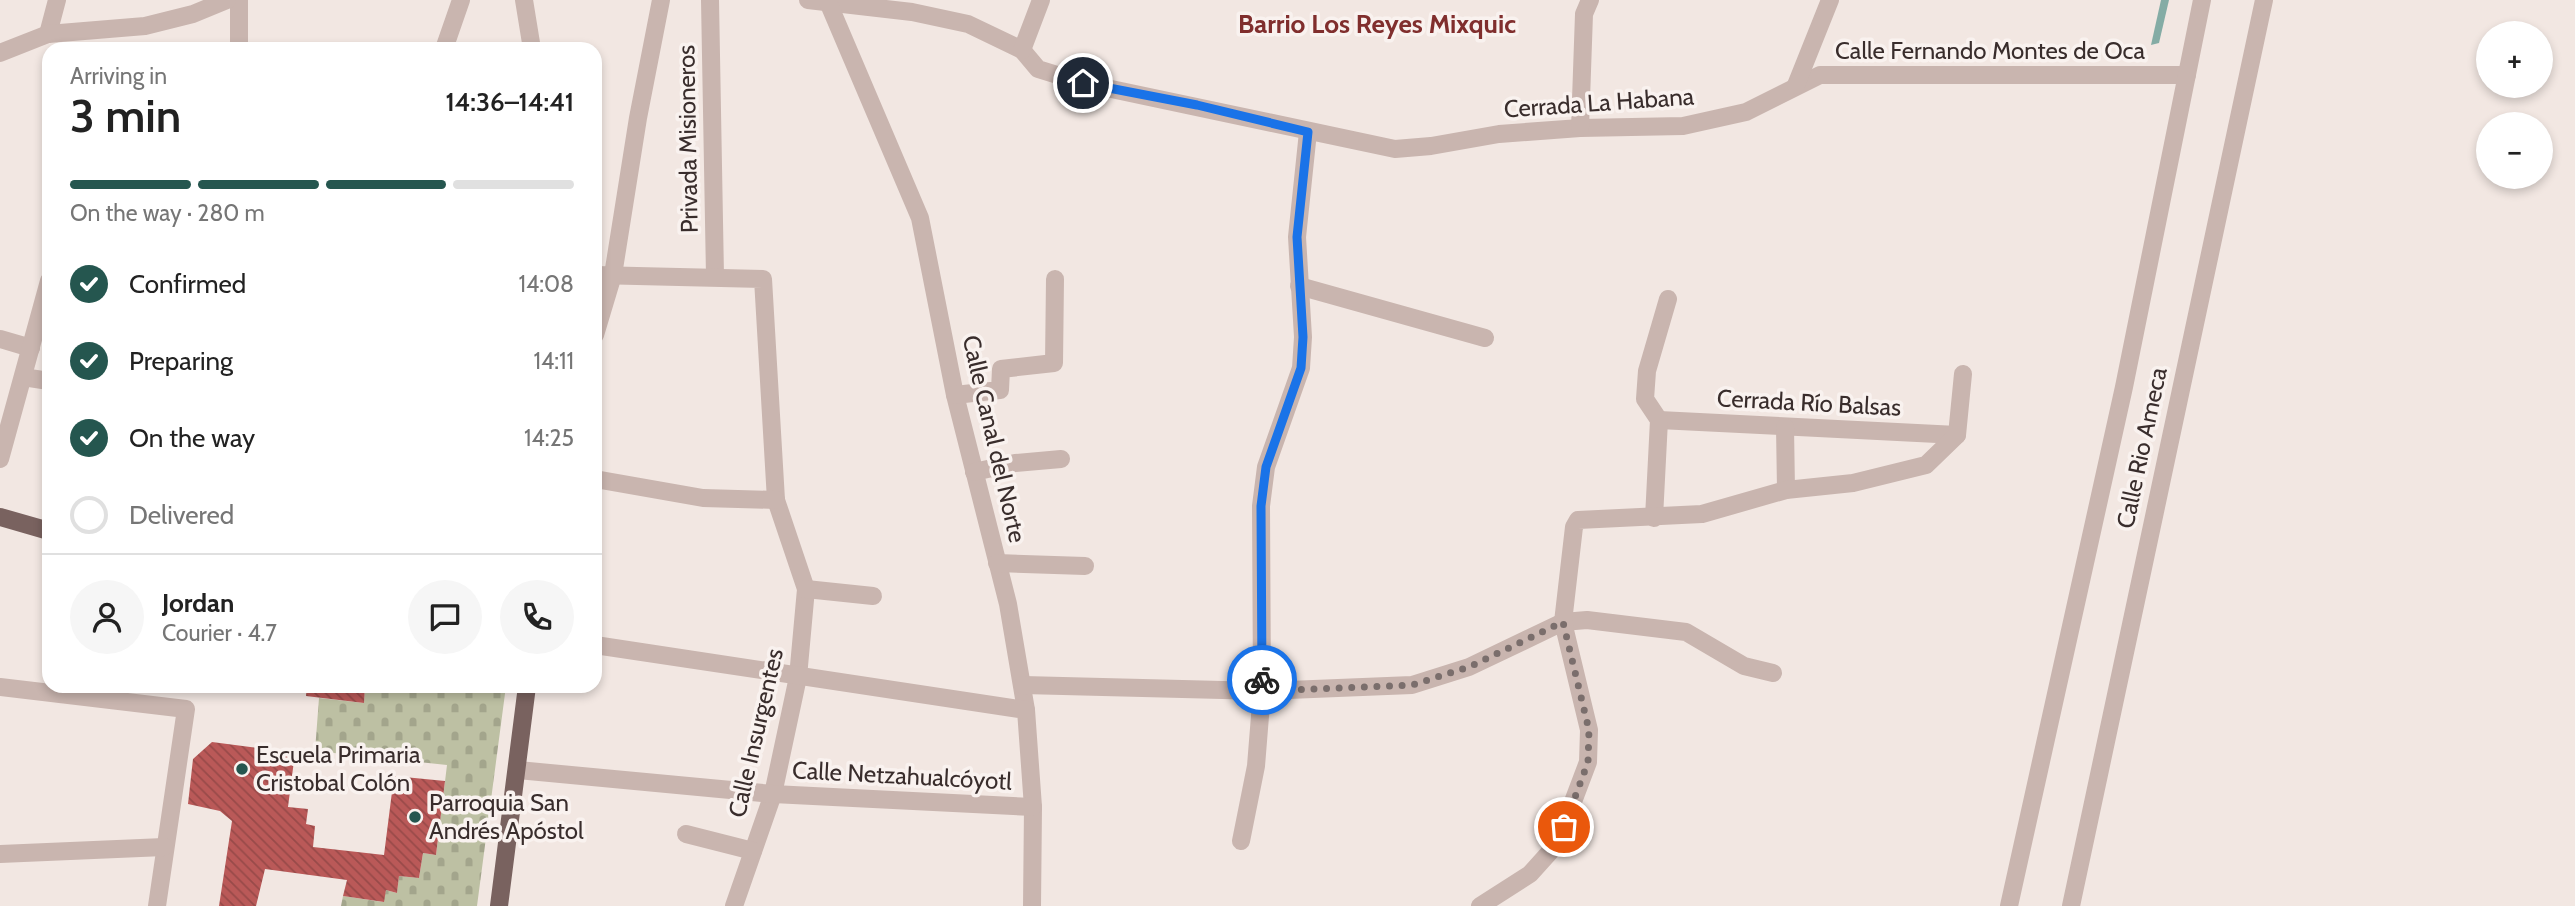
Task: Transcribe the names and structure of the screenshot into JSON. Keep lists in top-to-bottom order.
{
  "streets": {
    "street": [
      "Calle Fernando Montes de Oca",
      "Cerrada La Habana",
      "Privada Misioneros",
      "Cerrada Río Balsas",
      "Calle Canal del Norte",
      "Calle Rio Ameca",
      "Calle Insurgentes",
      "Calle Netzahualcóyotl"
    ]
  },
  "crossings": [
    ["Calle Fernando Montes de Oca", "Cerrada La Habana"],
    ["Calle Fernando Montes de Oca", "Calle Rio Ameca"],
    ["Privada Misioneros", "Calle Insurgentes"],
    ["Calle Canal del Norte", "Calle Netzahualcóyotl"],
    ["Calle Insurgentes", "Calle Netzahualcóyotl"]
  ],
  "districts": ["Barrio Los Reyes Mixquic"],
  "places": ["Escuela Primaria Cristobal Colón", "Parroquia San Andrés Apóstol"],
  "page": {
    "map_buttons": ["+", "−"],
    "heading": ["3 min", "Arriving in", "14:36–14:41"],
    "panel": ["Jordan", "Courier · 4.7"],
    "bar": "On the way · 280 m",
    "list": [
      ["Confirmed", "14:08"],
      ["Preparing", "14:11"],
      ["On the way", "14:25"],
      "Delivered"
    ]
  }
}
